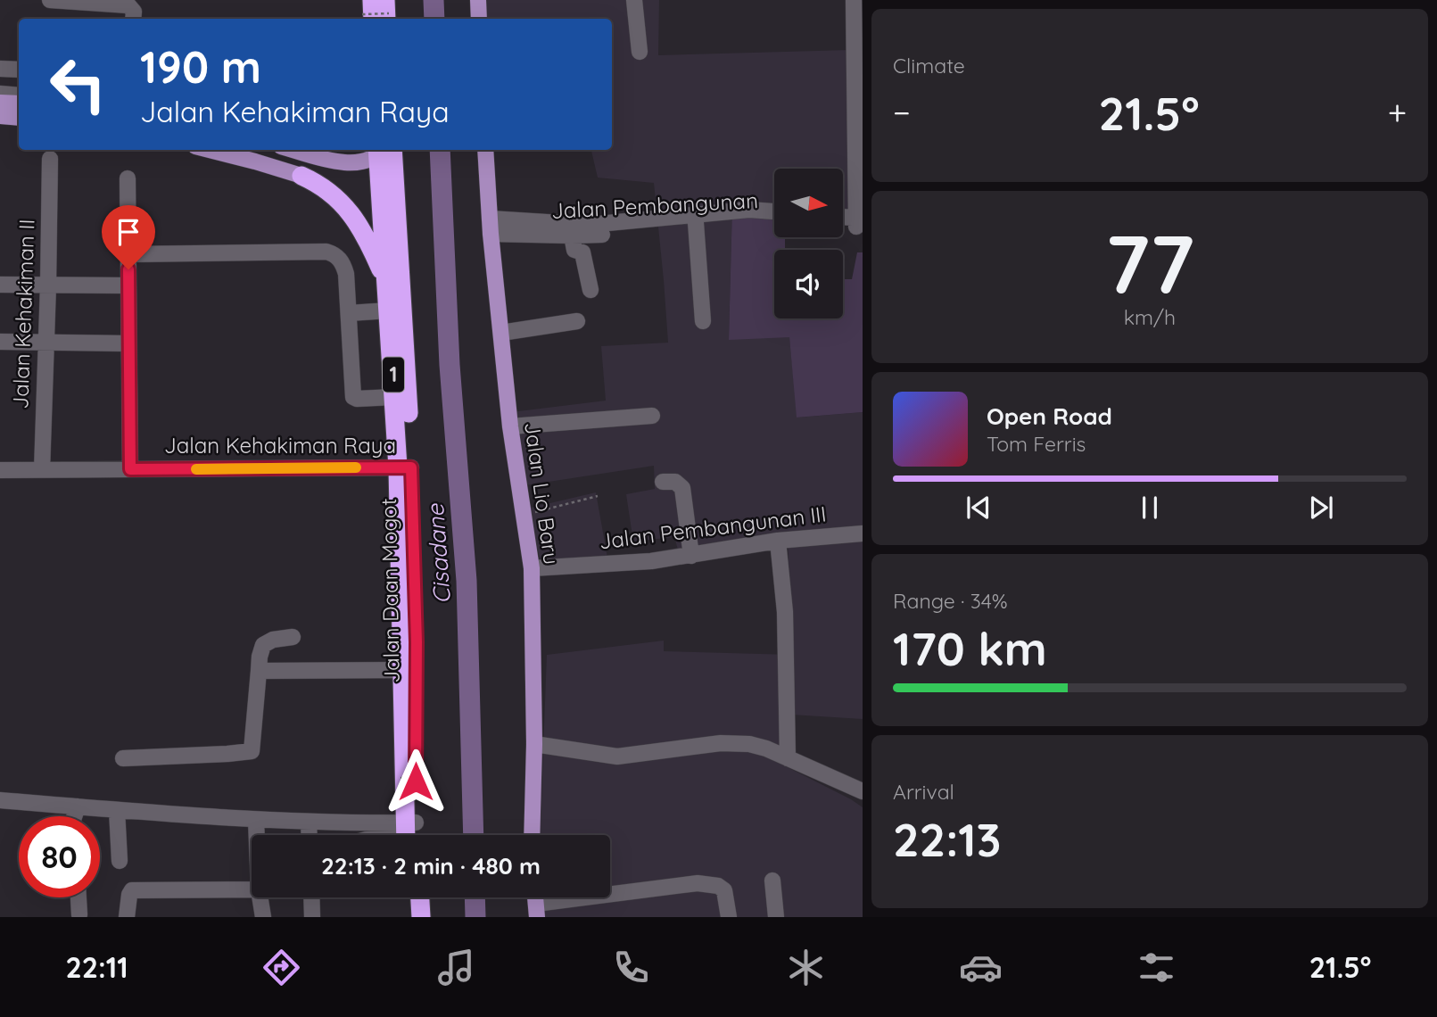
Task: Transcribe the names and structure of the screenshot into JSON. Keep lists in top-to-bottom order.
{
  "streets": {
    "highway": ["1", "Jalan Daan Mogot"],
    "main road": ["Jalan Lio Baru"],
    "street": [
      "Jalan Pembangunan",
      "Jalan Kehakiman II",
      "Jalan Kehakiman Raya",
      "Jalan Pembangunan III"
    ]
  },
  "crossings": [
    ["Jalan Pembangunan", "Jalan Lio Baru"],
    ["Jalan Kehakiman II", "Jalan Kehakiman Raya"],
    ["Jalan Kehakiman Raya", "Jalan Daan Mogot"],
    ["Jalan Lio Baru", "Jalan Pembangunan III"]
  ],
  "water": ["Cisadane"],
  "north": "right",
  "page": {
    "tile": [
      "Climate",
      ["77", "km/h"],
      ["Range · 34%", "170 km"],
      ["Arrival", "22:13"]
    ],
    "turn": ["190 m", "Jalan Kehakiman Raya"],
    "heat": ["−", "21.5°", "+"],
    "song": ["Open Road", "Tom Ferris"],
    "limit": "80",
    "trip": "22:13 · 2 min · 480 m",
    "tabs": ["22:11", "21.5°"]
  }
}
